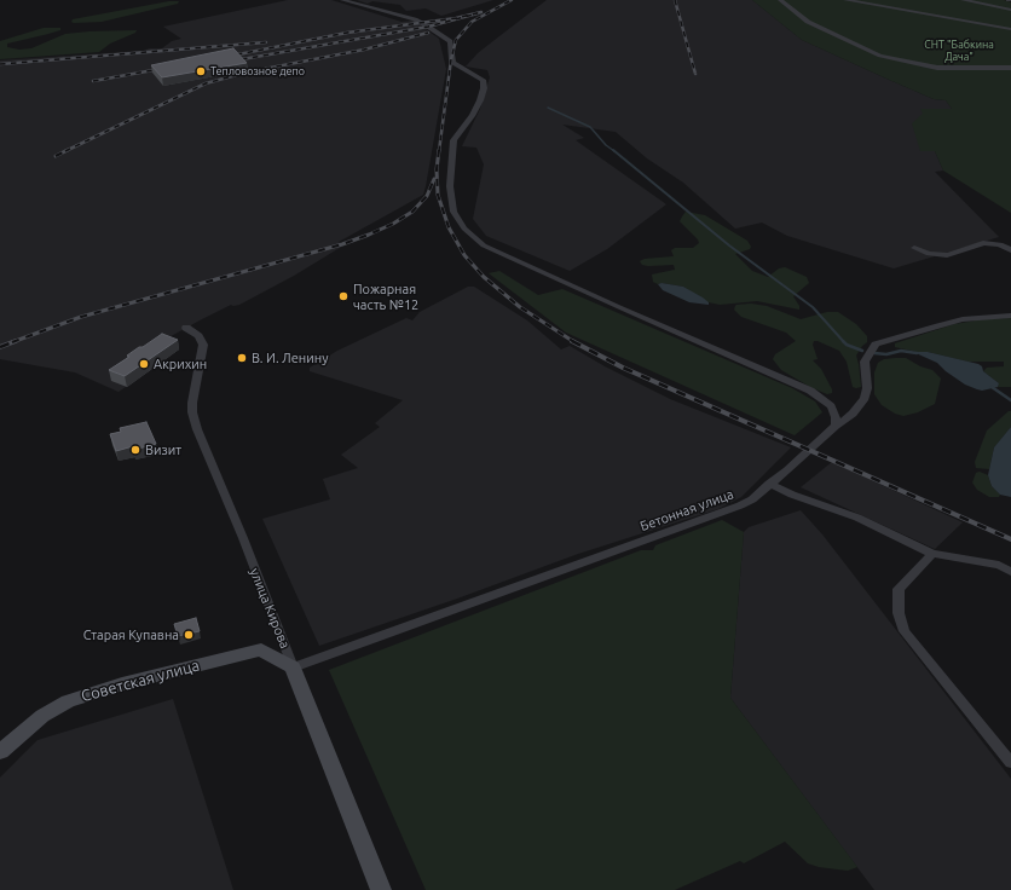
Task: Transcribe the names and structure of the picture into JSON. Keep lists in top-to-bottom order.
{
  "streets": {
    "street": ["Бетонная улица", "улица Кирова", "Советская улица"]
  },
  "crossings": [
    ["Бетонная улица", "улица Кирова"],
    ["Бетонная улица", "Советская улица"],
    ["улица Кирова", "Советская улица"]
  ],
  "parks": ["СНТ \"Бабкина Дача\""],
  "places": [
    "Тепловозное депо",
    "Пожарная часть №12",
    "В. И. Ленину",
    "Акрихин",
    "Визит",
    "Старая Купавна"
  ]
}
